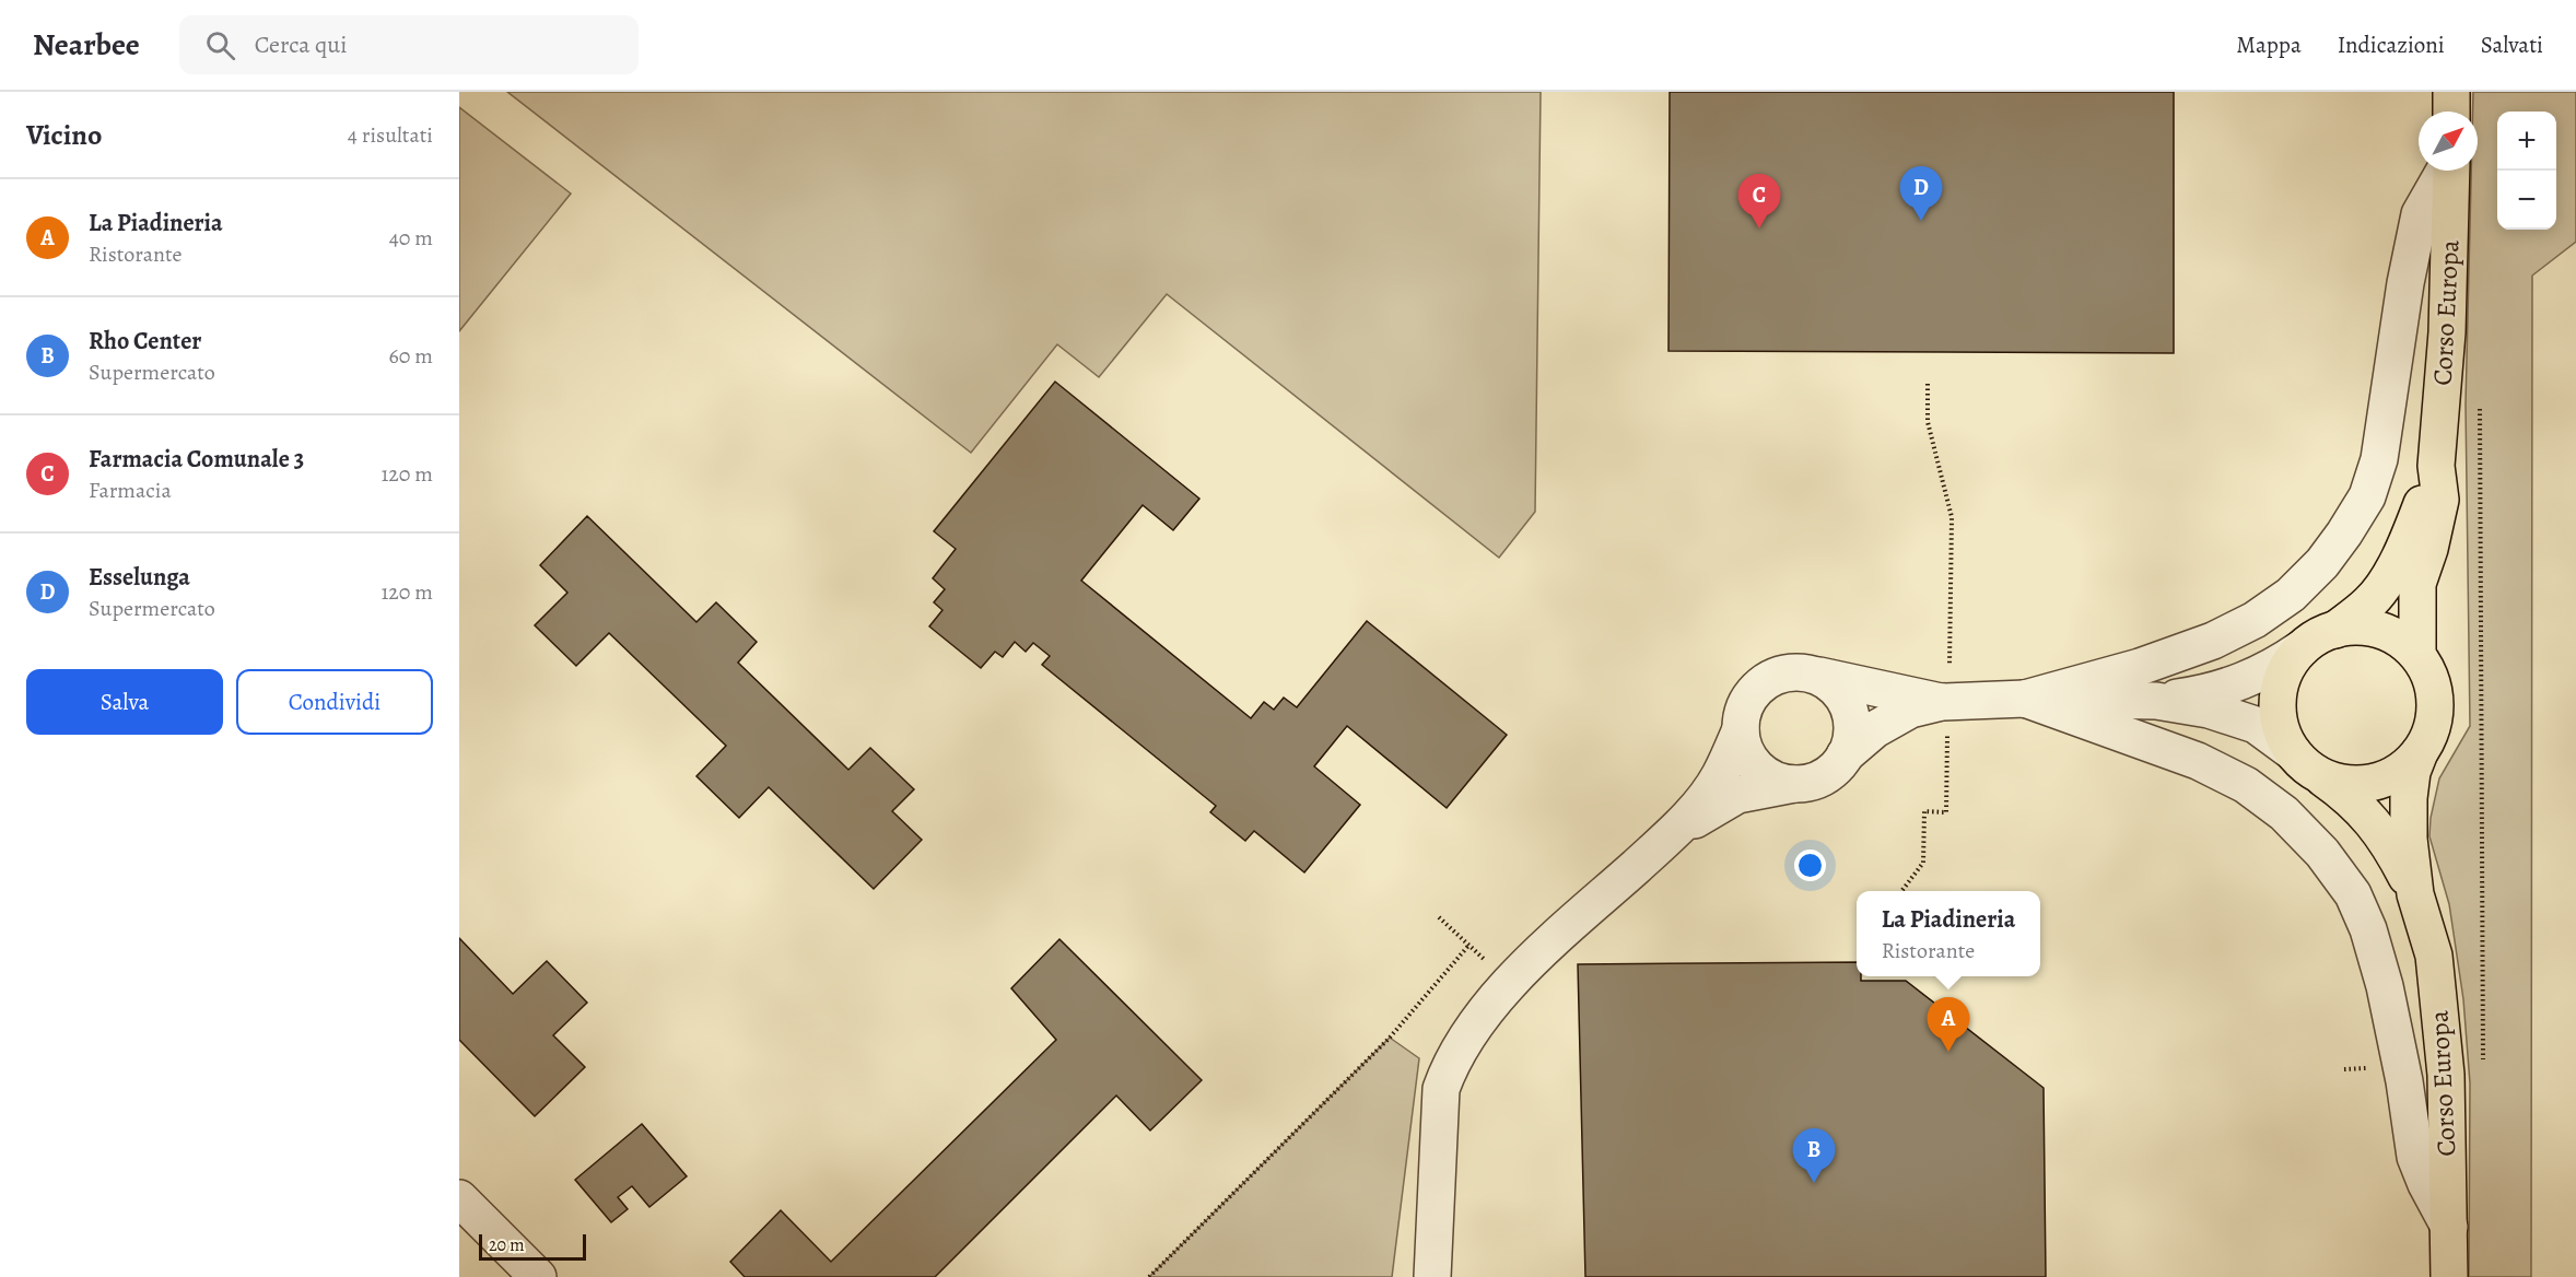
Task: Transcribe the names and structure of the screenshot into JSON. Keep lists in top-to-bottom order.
{
  "streets": {
    "main road": ["Corso Europa"]
  },
  "scale_bar": "20 m",
  "north": "top right",
  "page": {
    "header": "Nearbee",
    "search": "Cerca qui",
    "nav": ["Mappa", "Indicazioni", "Salvati"],
    "heading": ["Vicino", "4 risultati"],
    "map_buttons": ["+", "−"],
    "pins": [
      "D",
      "C",
      "A",
      "B"
    ],
    "list": [
      {
        "mark": "A",
        "name": "La Piadineria",
        "note": "Ristorante",
        "value": "40 m"
      },
      {
        "mark": "B",
        "name": "Rho Center",
        "note": "Supermercato",
        "value": "60 m"
      },
      {
        "mark": "C",
        "name": "Farmacia Comunale 3",
        "note": "Farmacia",
        "value": "120 m"
      },
      {
        "mark": "D",
        "name": "Esselunga",
        "note": "Supermercato",
        "value": "120 m"
      }
    ],
    "buttons": ["Salva", "Condividi"],
    "popup": ["La Piadineria", "Ristorante"],
    "scale": "20 m"
  }
}
